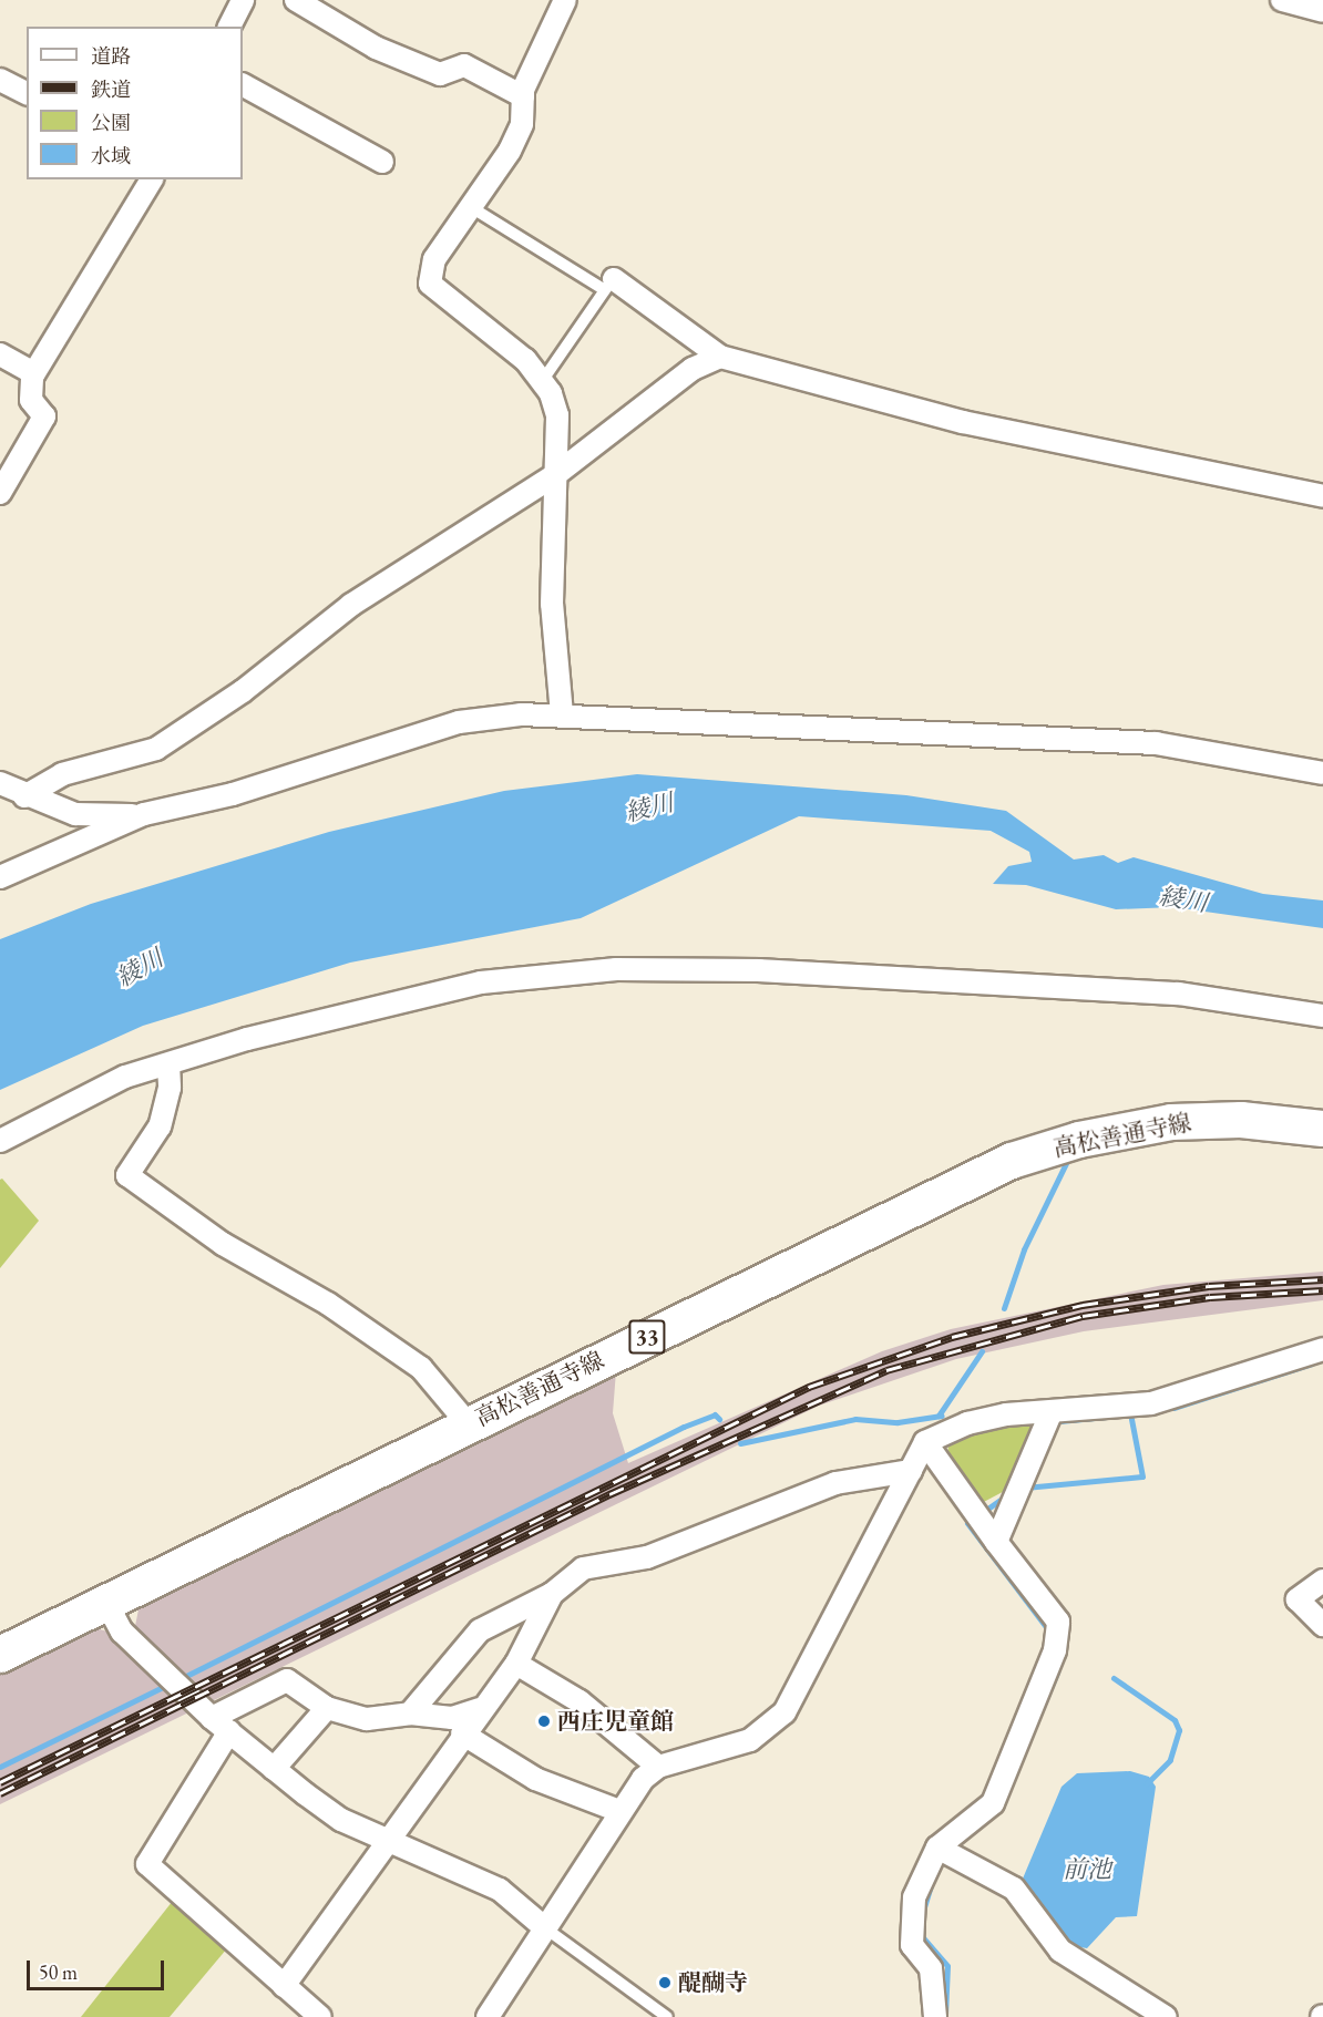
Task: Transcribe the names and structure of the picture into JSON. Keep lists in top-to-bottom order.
{
  "streets": {
    "main road": ["高松善通寺線", "33"]
  },
  "water": ["綾川", "前池"],
  "places": ["西庄児童館", "醍醐寺"],
  "legend": [
    "道路",
    "鉄道",
    "公園",
    "水域"
  ],
  "scale_bar": "50 m"
}
